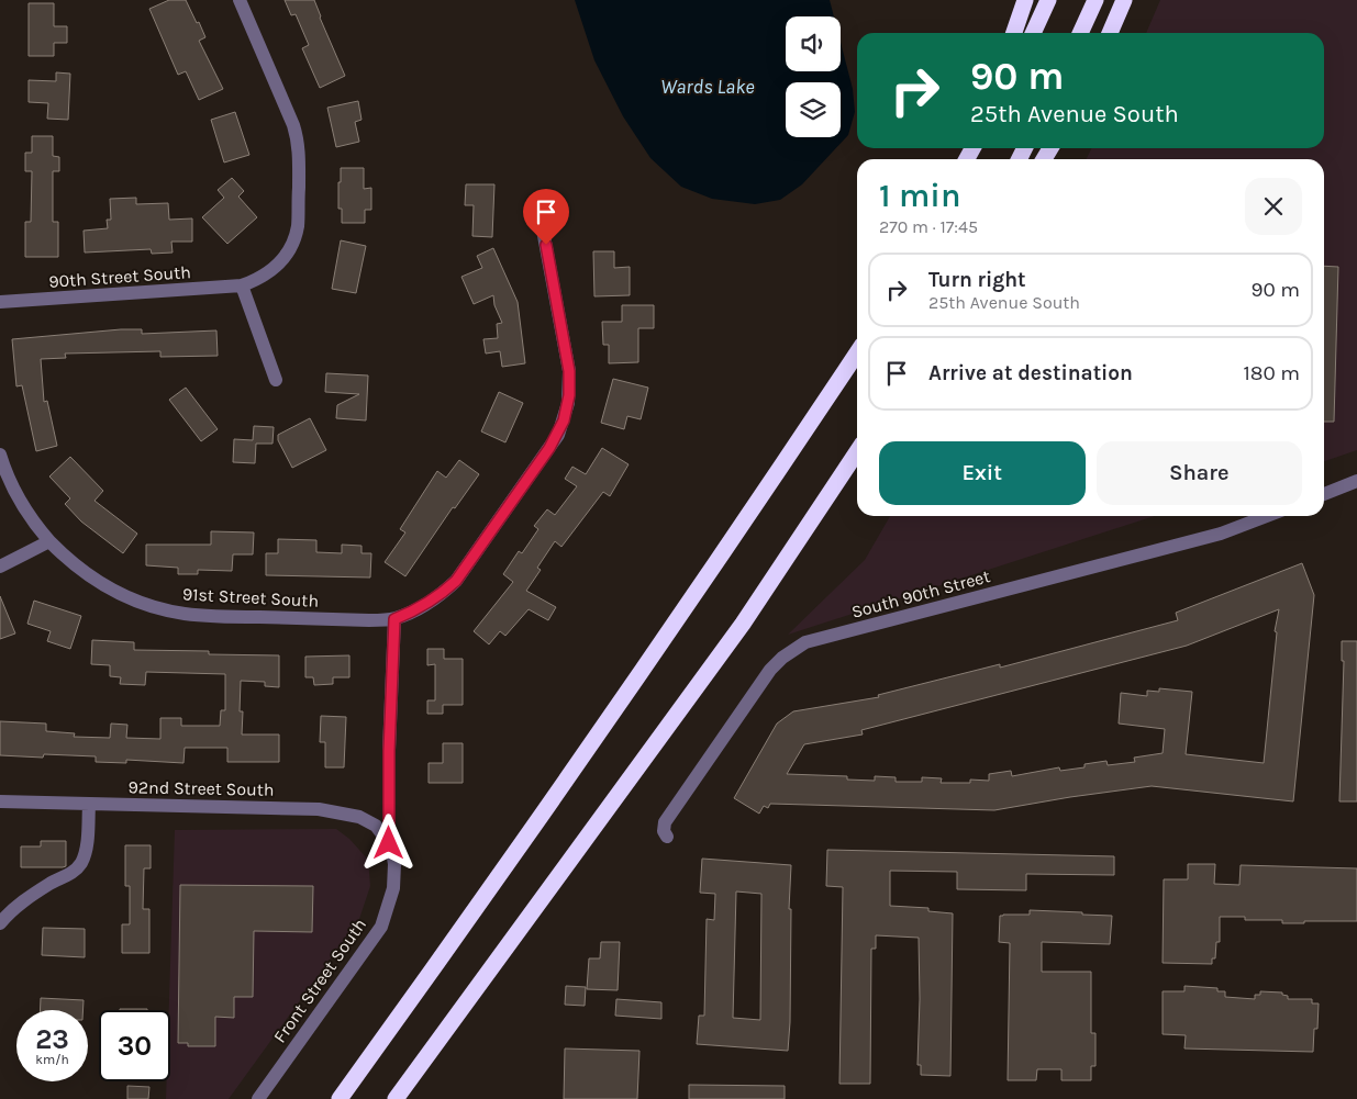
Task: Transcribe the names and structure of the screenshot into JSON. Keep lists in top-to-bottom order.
{
  "streets": {
    "street": [
      "90th Street South",
      "South 90th Street",
      "91st Street South",
      "92nd Street South",
      "Front Street South"
    ]
  },
  "crossings": [
    ["91st Street South", "Front Street South"],
    ["92nd Street South", "Front Street South"]
  ],
  "water": ["Wards Lake"],
  "page": {
    "turn": ["90 m", "25th Avenue South"],
    "heading": ["1 min", "270 m · 17:45"],
    "list": [
      {
        "name": "Turn right",
        "note": "25th Avenue South",
        "value": "90 m"
      },
      {
        "name": "Arrive at destination",
        "value": "180 m"
      }
    ],
    "buttons": ["Exit", "Share"],
    "speed": "23 km/h",
    "limit": "30"
  }
}
